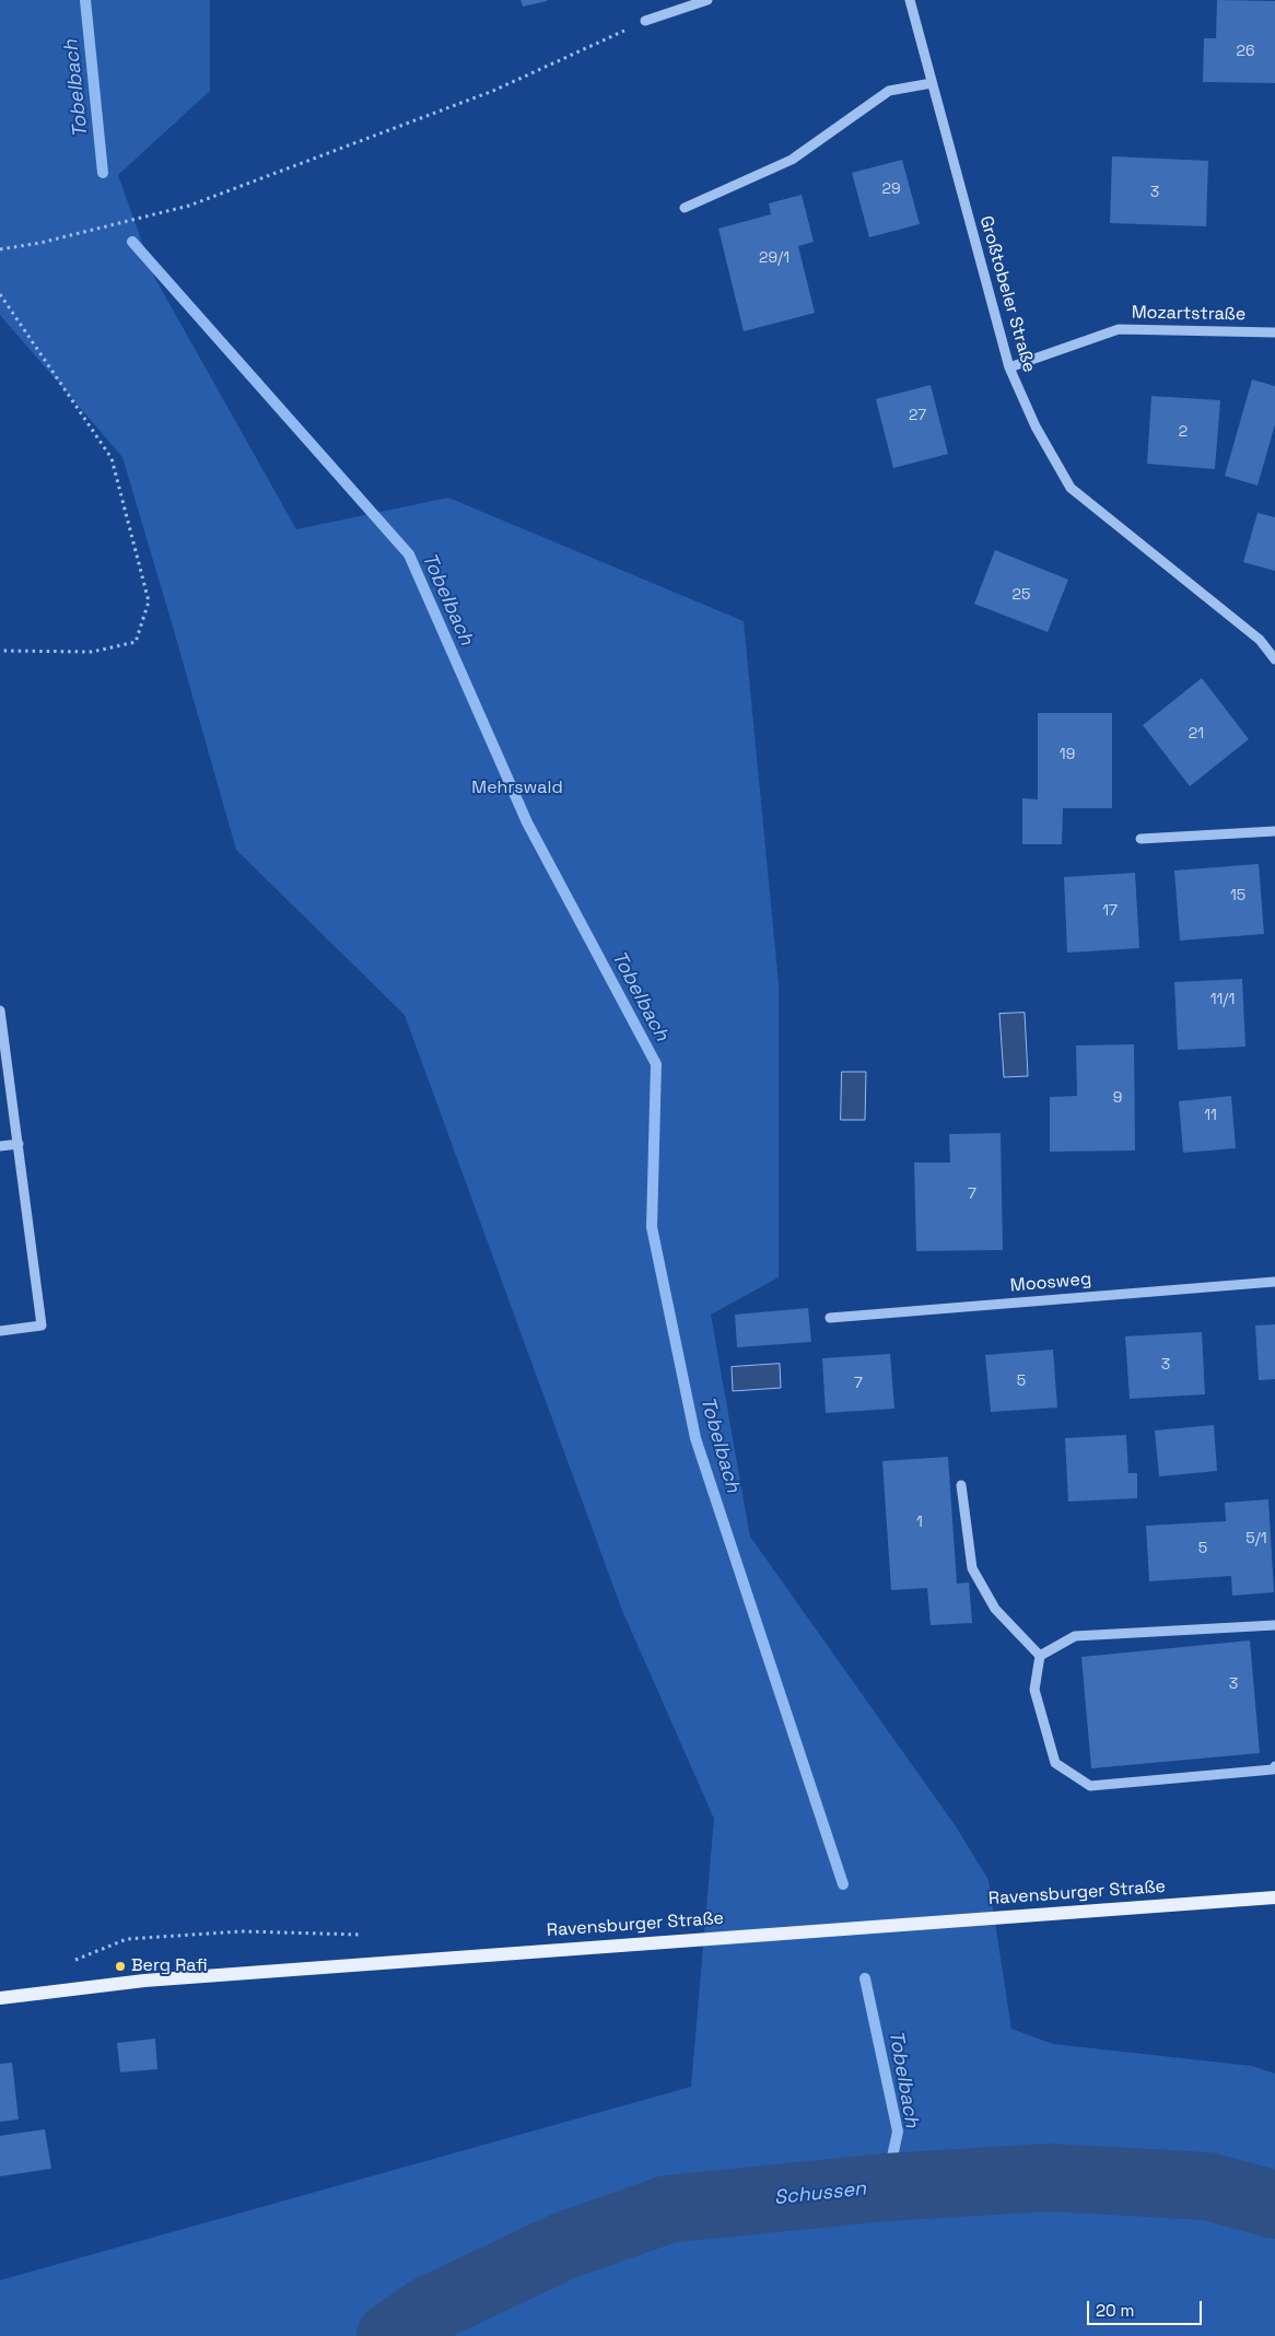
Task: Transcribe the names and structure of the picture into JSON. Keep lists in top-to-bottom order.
{
  "streets": {
    "main road": ["Ravensburger Straße"],
    "street": ["Großtobeler Straße", "Mozartstraße", "Moosweg"]
  },
  "crossings": [
    ["Großtobeler Straße", "Mozartstraße"]
  ],
  "water": ["Tobelbach", "Schussen"],
  "parks": ["Mehrswald"],
  "places": ["Berg Rafi"],
  "house_numbers": [
    "26",
    "29",
    "3",
    "29/1",
    "27",
    "2",
    "25",
    "21",
    "19",
    "15",
    "17",
    "11/1",
    "9",
    "11",
    "7",
    "3",
    "5",
    "7",
    "1",
    "5/1",
    "5",
    "3"
  ],
  "scale_bar": "20 m"
}
